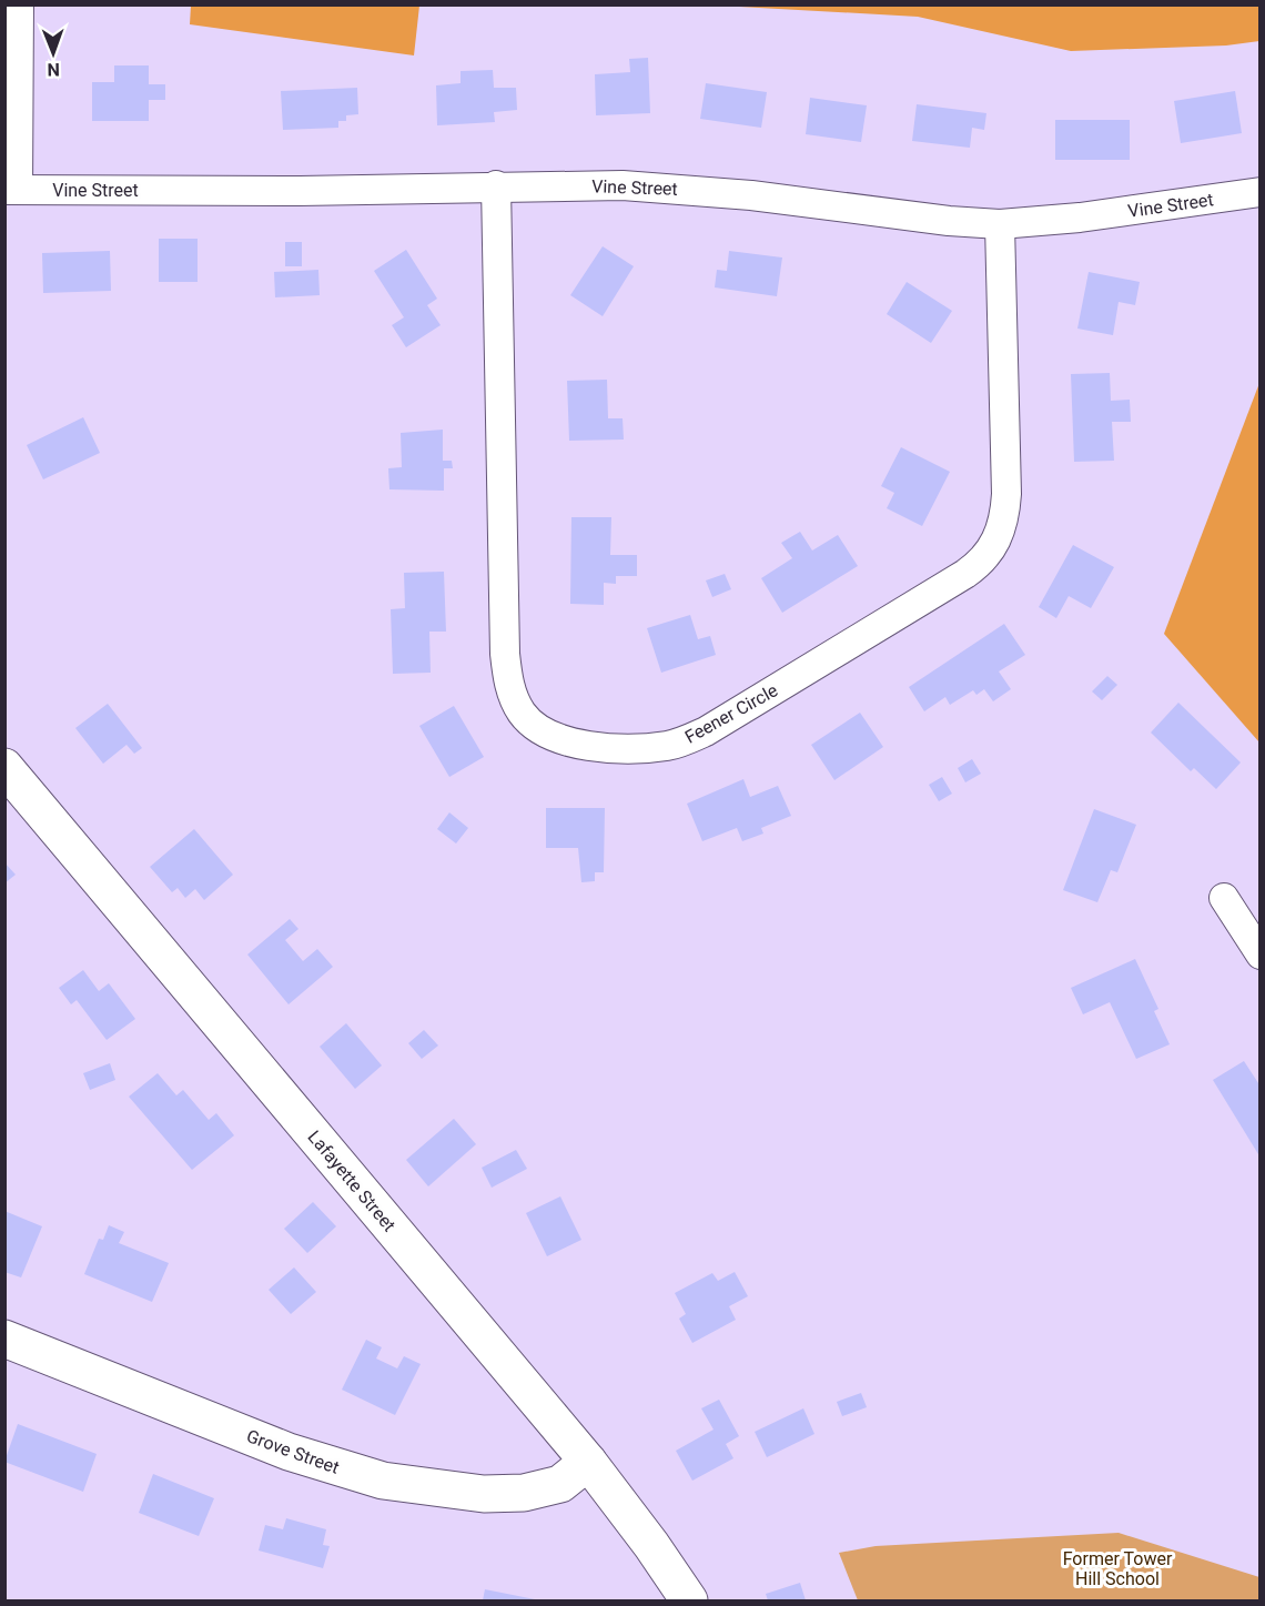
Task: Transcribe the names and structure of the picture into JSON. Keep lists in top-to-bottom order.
{
  "streets": {
    "main road": ["Lafayette Street", "Grove Street"],
    "street": ["Vine Street", "Feener Circle"]
  },
  "crossings": [
    ["Vine Street", "Feener Circle"],
    ["Lafayette Street", "Grove Street"]
  ],
  "parks": ["Former Tower Hill School"],
  "north": "bottom"
}
